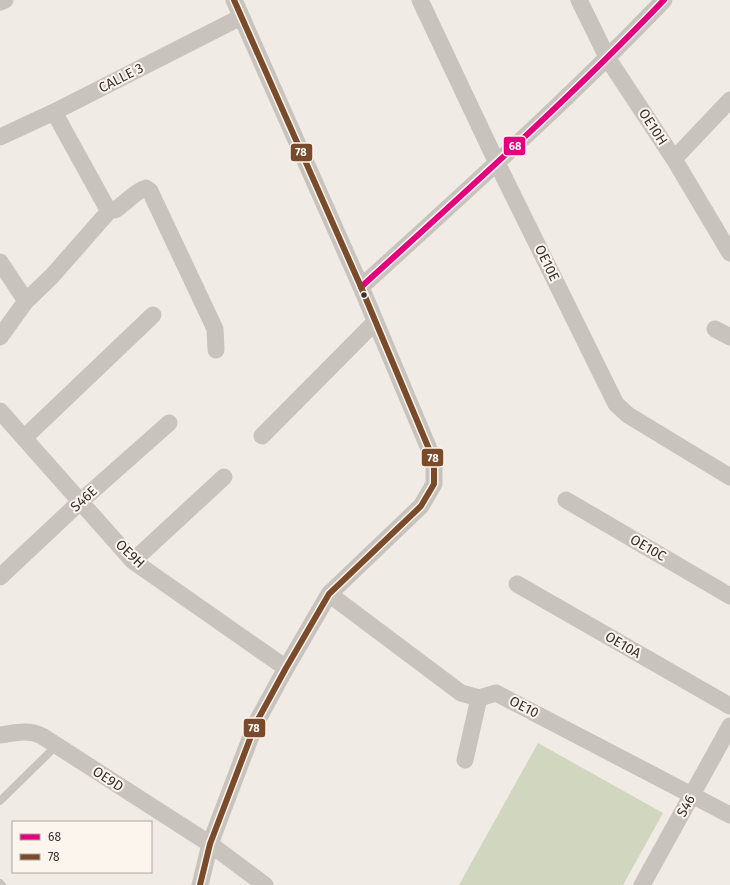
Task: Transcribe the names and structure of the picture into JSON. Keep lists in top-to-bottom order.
{
  "streets": {
    "street": [
      "CALLE 3",
      "OE10H",
      "OE10E",
      "S46E",
      "OE10C",
      "OE9H",
      "OE10A",
      "OE10",
      "OE9D",
      "S46"
    ]
  },
  "crossings": [
    ["S46E", "OE9H"],
    ["OE10", "S46"]
  ],
  "lines": ["transit line 68", "transit line 78"],
  "legend": ["68", "78"]
}
